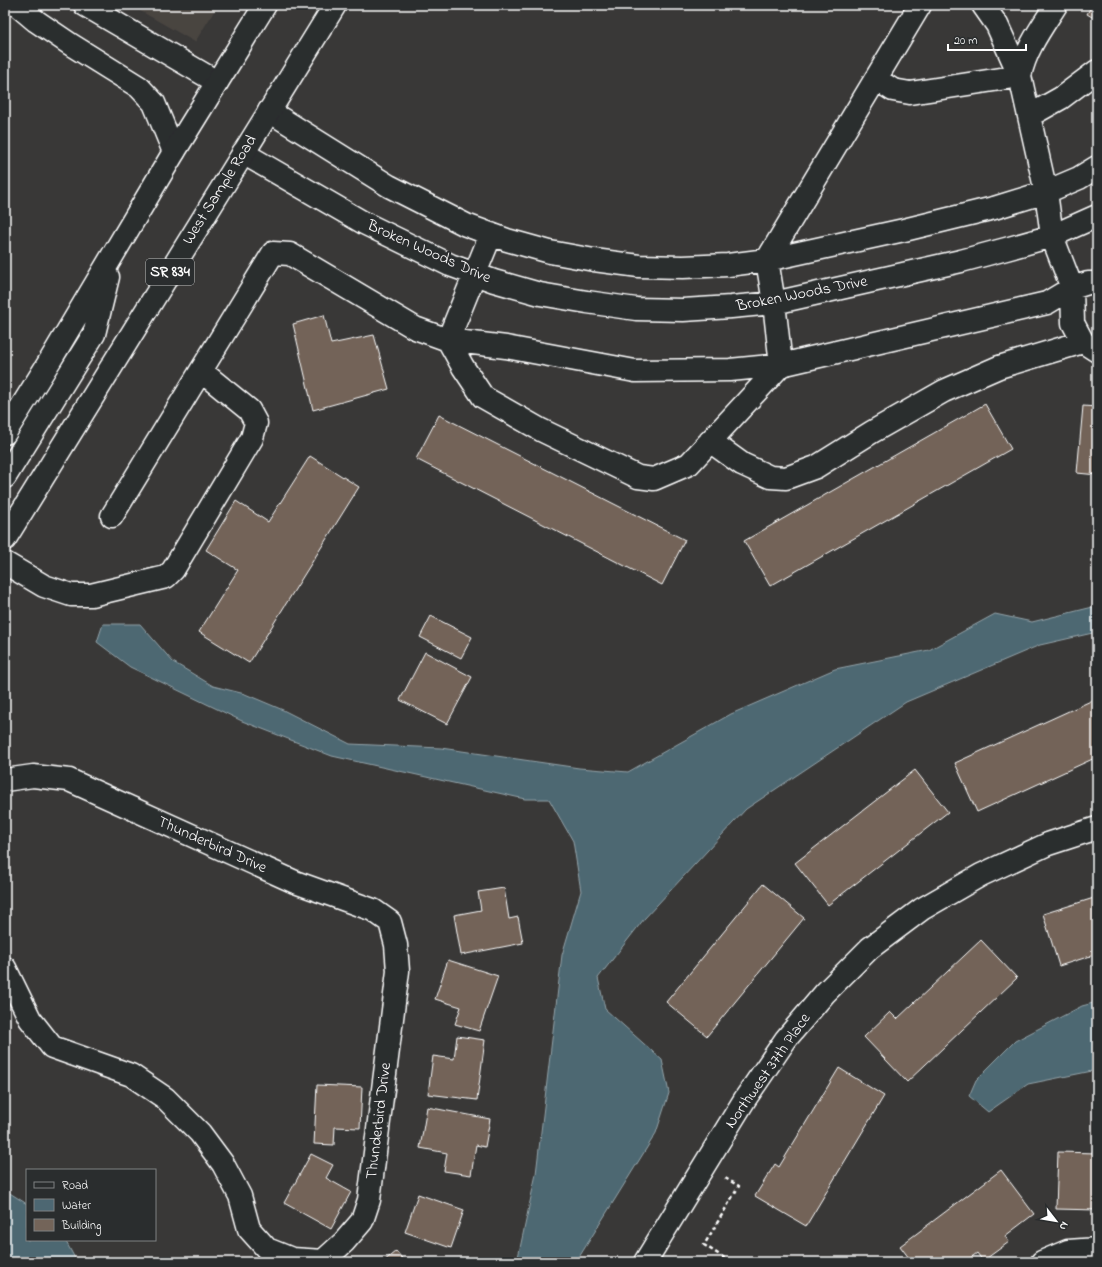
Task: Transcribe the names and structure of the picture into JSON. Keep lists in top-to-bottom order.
{
  "streets": {
    "street": [
      "West Sample Road",
      "Broken Woods Drive",
      "SR 834",
      "Thunderbird Drive",
      "Northwest 37th Place"
    ]
  },
  "crossings": [
    ["West Sample Road", "Broken Woods Drive"]
  ],
  "legend": ["Road", "Water", "Building"],
  "scale_bar": "20 m",
  "north": "bottom right"
}
